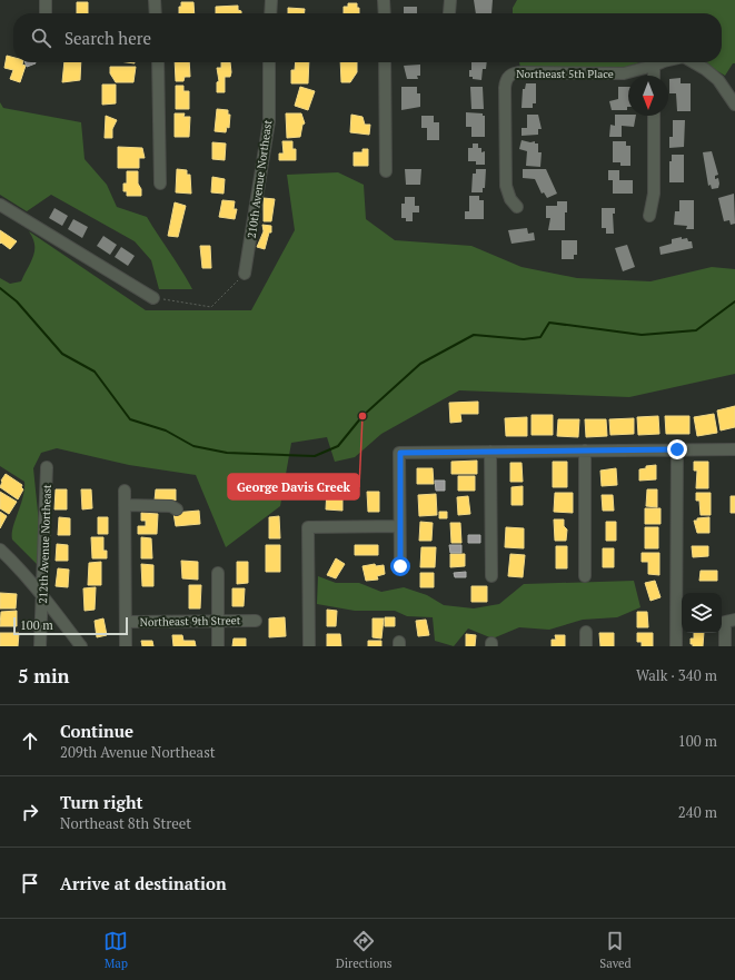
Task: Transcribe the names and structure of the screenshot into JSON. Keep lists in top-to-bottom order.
{
  "streets": {
    "street": [
      "Northeast 5th Place",
      "210th Avenue Northeast",
      "212th Avenue Northeast",
      "Northeast 9th Street"
    ]
  },
  "places": ["George Davis Creek"],
  "scale_bar": "100 m",
  "north": "bottom",
  "page": {
    "search": "Search here",
    "scale": "100 m",
    "heading": ["5 min", "Walk · 340 m"],
    "list": [
      ["Continue", "209th Avenue Northeast", "100 m"],
      ["Turn right", "Northeast 8th Street", "240 m"],
      "Arrive at destination"
    ],
    "nav": ["Map", "Directions", "Saved"]
  }
}
